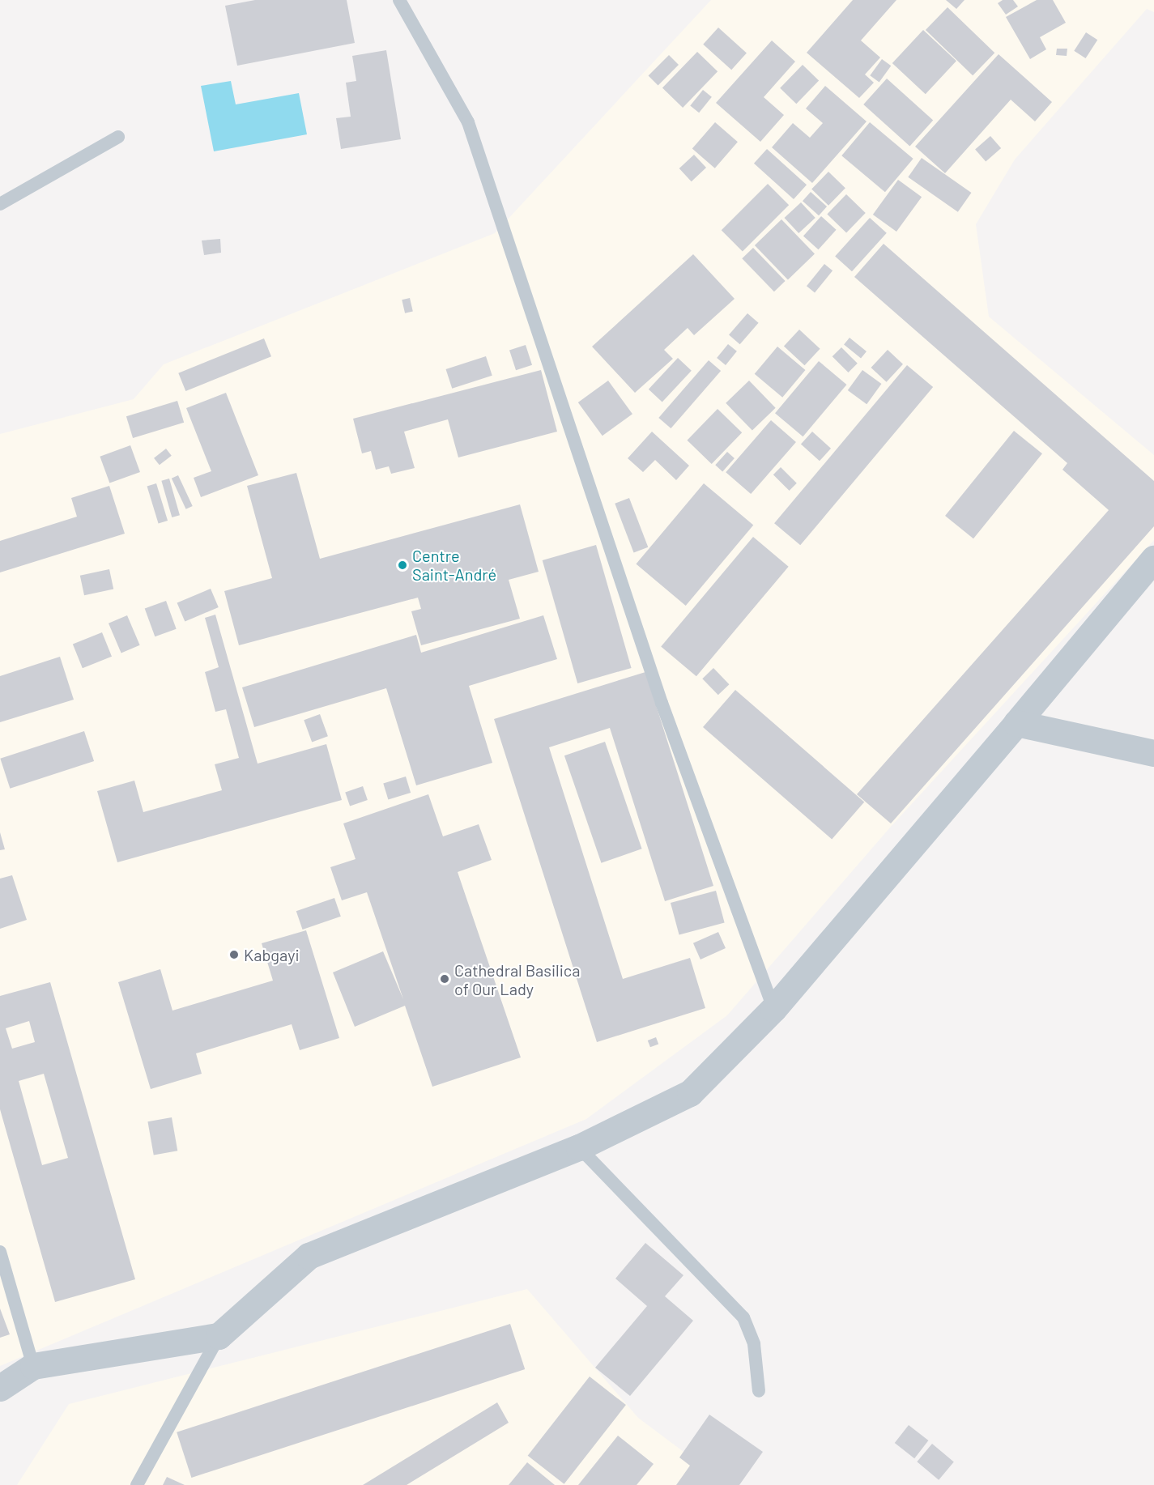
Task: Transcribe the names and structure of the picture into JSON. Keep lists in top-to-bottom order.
{
  "places": ["Centre Saint-André", "Kabgayi", "Cathedral Basilica of Our Lady"]
}
